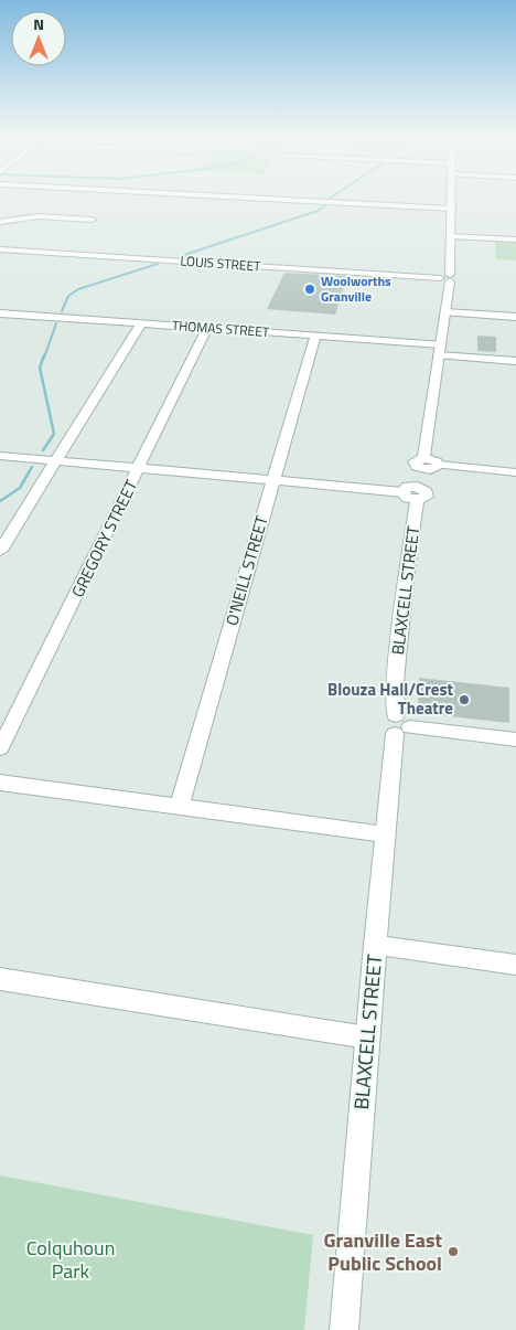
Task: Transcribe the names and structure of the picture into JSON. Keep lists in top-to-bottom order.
{
  "streets": {
    "street": [
      "LOUIS STREET",
      "THOMAS STREET",
      "GREGORY STREET",
      "O'NEILL STREET",
      "BLAXCELL STREET"
    ]
  },
  "crossings": [
    ["LOUIS STREET", "BLAXCELL STREET"],
    ["THOMAS STREET", "GREGORY STREET"],
    ["THOMAS STREET", "O'NEILL STREET"],
    ["THOMAS STREET", "BLAXCELL STREET"]
  ],
  "parks": ["Colquhoun Park"],
  "places": ["Woolworths Granville", "Blouza Hall/Crest Theatre", "Granville East Public School"],
  "north": "top"
}
